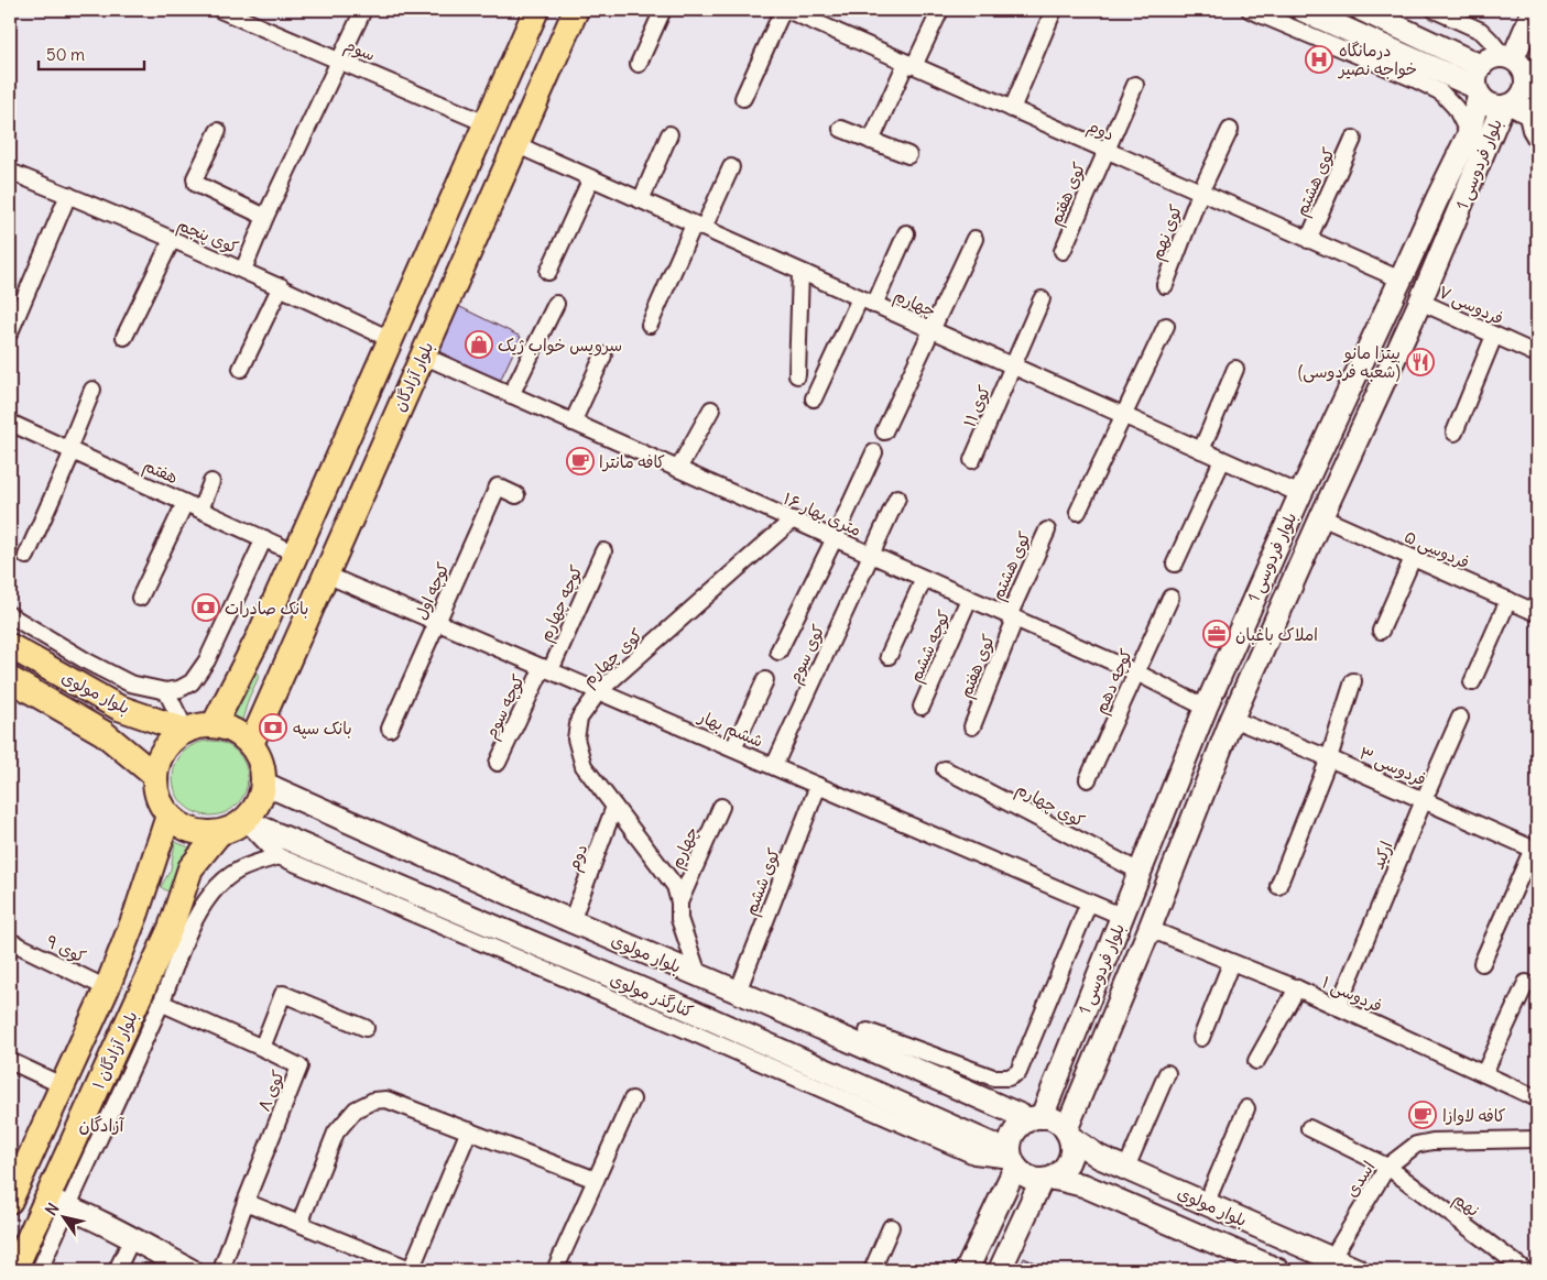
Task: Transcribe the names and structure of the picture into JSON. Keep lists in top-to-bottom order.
{
  "streets": {
    "main road": [
      "بلوار فردوسی 1",
      "بلوار آزادگان",
      "بلوار مولوی",
      "بلوار آزادگان ۱"
    ],
    "street": [
      "سوم",
      "دوم",
      "کوی هشتم",
      "کوی هفتم",
      "کوی نهم",
      "کوی پنجم",
      "چهارم",
      "فردوسی ۷",
      "کوی ۱۱",
      "هفتم",
      "۱۶ متری بهار",
      "فردوسی ۵",
      "کوچه اول",
      "کوچه چهارم",
      "کوچه ششم",
      "کوی سوم",
      "کوی چهارم",
      "کوچه دهم",
      "کوچه سوم",
      "ششم بهار",
      "فردوسی ۳",
      "ارکید",
      "کوی ششم",
      "کوی ۹",
      "فردوسی ۱",
      "کنارگذر مولوی",
      "کوی ۸",
      "اسدی",
      "نهم"
    ]
  },
  "crossings": [
    ["دوم", "بلوار فردوسی 1"],
    ["دوم", "کوی هشتم"],
    ["دوم", "کوی هفتم"],
    ["دوم", "کوی نهم"],
    ["دوم", "کوی چهارم"],
    ["دوم", "بلوار مولوی"],
    ["بلوار فردوسی 1", "چهارم"],
    ["بلوار فردوسی 1", "فردوسی ۷"],
    ["بلوار فردوسی 1", "۱۶ متری بهار"],
    ["بلوار فردوسی 1", "فردوسی ۵"],
    ["بلوار فردوسی 1", "کوی چهارم"],
    ["بلوار فردوسی 1", "بلوار مولوی"],
    ["بلوار فردوسی 1", "ششم بهار"],
    ["بلوار فردوسی 1", "فردوسی ۳"],
    ["بلوار فردوسی 1", "فردوسی ۱"],
    ["بلوار فردوسی 1", "کنارگذر مولوی"],
    ["کوی هشتم", "کوی هفتم"],
    ["کوی هشتم", "۱۶ متری بهار"],
    ["کوی هفتم", "۱۶ متری بهار"],
    ["چهارم", "بلوار آزادگان"],
    ["چهارم", "کوی ۱۱"],
    ["چهارم", "کوی چهارم"],
    ["بلوار آزادگان", "۱۶ متری بهار"],
    ["بلوار آزادگان", "بلوار مولوی"],
    ["بلوار آزادگان", "ششم بهار"],
    ["بلوار آزادگان", "کنارگذر مولوی"],
    ["بلوار آزادگان", "بلوار آزادگان ۱"],
    ["۱۶ متری بهار", "کوچه ششم"],
    ["۱۶ متری بهار", "کوی سوم"],
    ["۱۶ متری بهار", "کوی چهارم"],
    ["۱۶ متری بهار", "کوچه دهم"],
    ["کوچه اول", "ششم بهار"],
    ["کوچه چهارم", "کوچه سوم"],
    ["کوچه چهارم", "ششم بهار"],
    ["کوی سوم", "ششم بهار"],
    ["کوی چهارم", "بلوار مولوی"],
    ["کوی چهارم", "ششم بهار"],
    ["بلوار مولوی", "کوی ششم"],
    ["بلوار مولوی", "کنارگذر مولوی"],
    ["بلوار مولوی", "بلوار آزادگان ۱"],
    ["بلوار مولوی", "اسدی"],
    ["کوچه سوم", "ششم بهار"],
    ["ششم بهار", "کوی ششم"],
    ["فردوسی ۳", "ارکید"],
    ["ارکید", "فردوسی ۱"],
    ["کوی ۹", "بلوار آزادگان ۱"],
    ["کنارگذر مولوی", "بلوار آزادگان ۱"],
    ["اسدی", "نهم"]
  ],
  "districts": ["آزادگان"],
  "places": {
    "hospital": ["درمانگاه خواجه نصیر"],
    "shop": ["سرویس خواب ژیک"],
    "restaurant": ["پیتزا مانو (شعبه فردوسی)"],
    "cafe": ["کافه مانترا", "کافه لاوازا"],
    "bank": ["بانک صادرات", "بانک سپه"],
    "office": ["املاک باغبان"]
  },
  "scale_bar": "50 m",
  "north": "top left"
}
